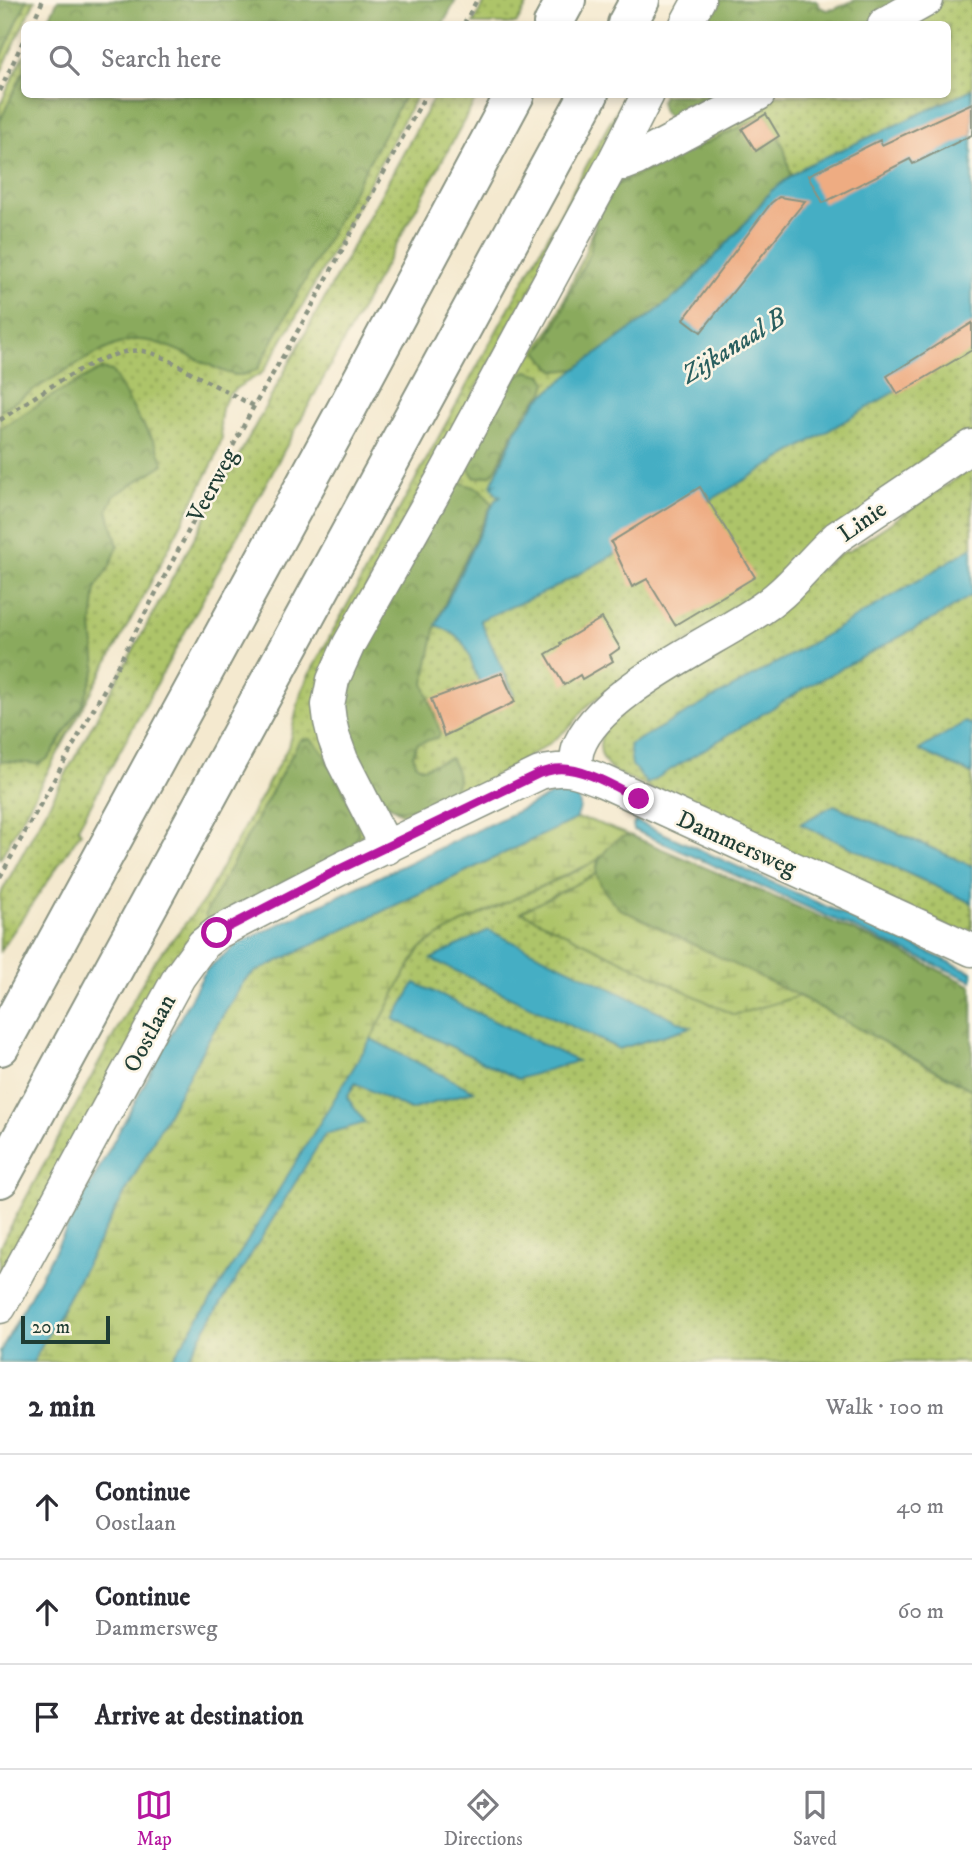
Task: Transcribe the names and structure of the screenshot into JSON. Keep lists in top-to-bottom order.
{
  "streets": {
    "street": ["Linie", "Dammersweg", "Oostlaan"],
    "path": ["Veerweg"]
  },
  "crossings": [
    ["Linie", "Dammersweg"],
    ["Dammersweg", "Oostlaan"]
  ],
  "water": ["Zijkanaal B"],
  "scale_bar": "20 m",
  "page": {
    "search": "Search here",
    "scale": "20 m",
    "heading": ["2 min", "Walk · 100 m"],
    "list": [
      ["Continue", "Oostlaan", "40 m"],
      ["Continue", "Dammersweg", "60 m"],
      "Arrive at destination"
    ],
    "nav": ["Map", "Directions", "Saved"]
  }
}
